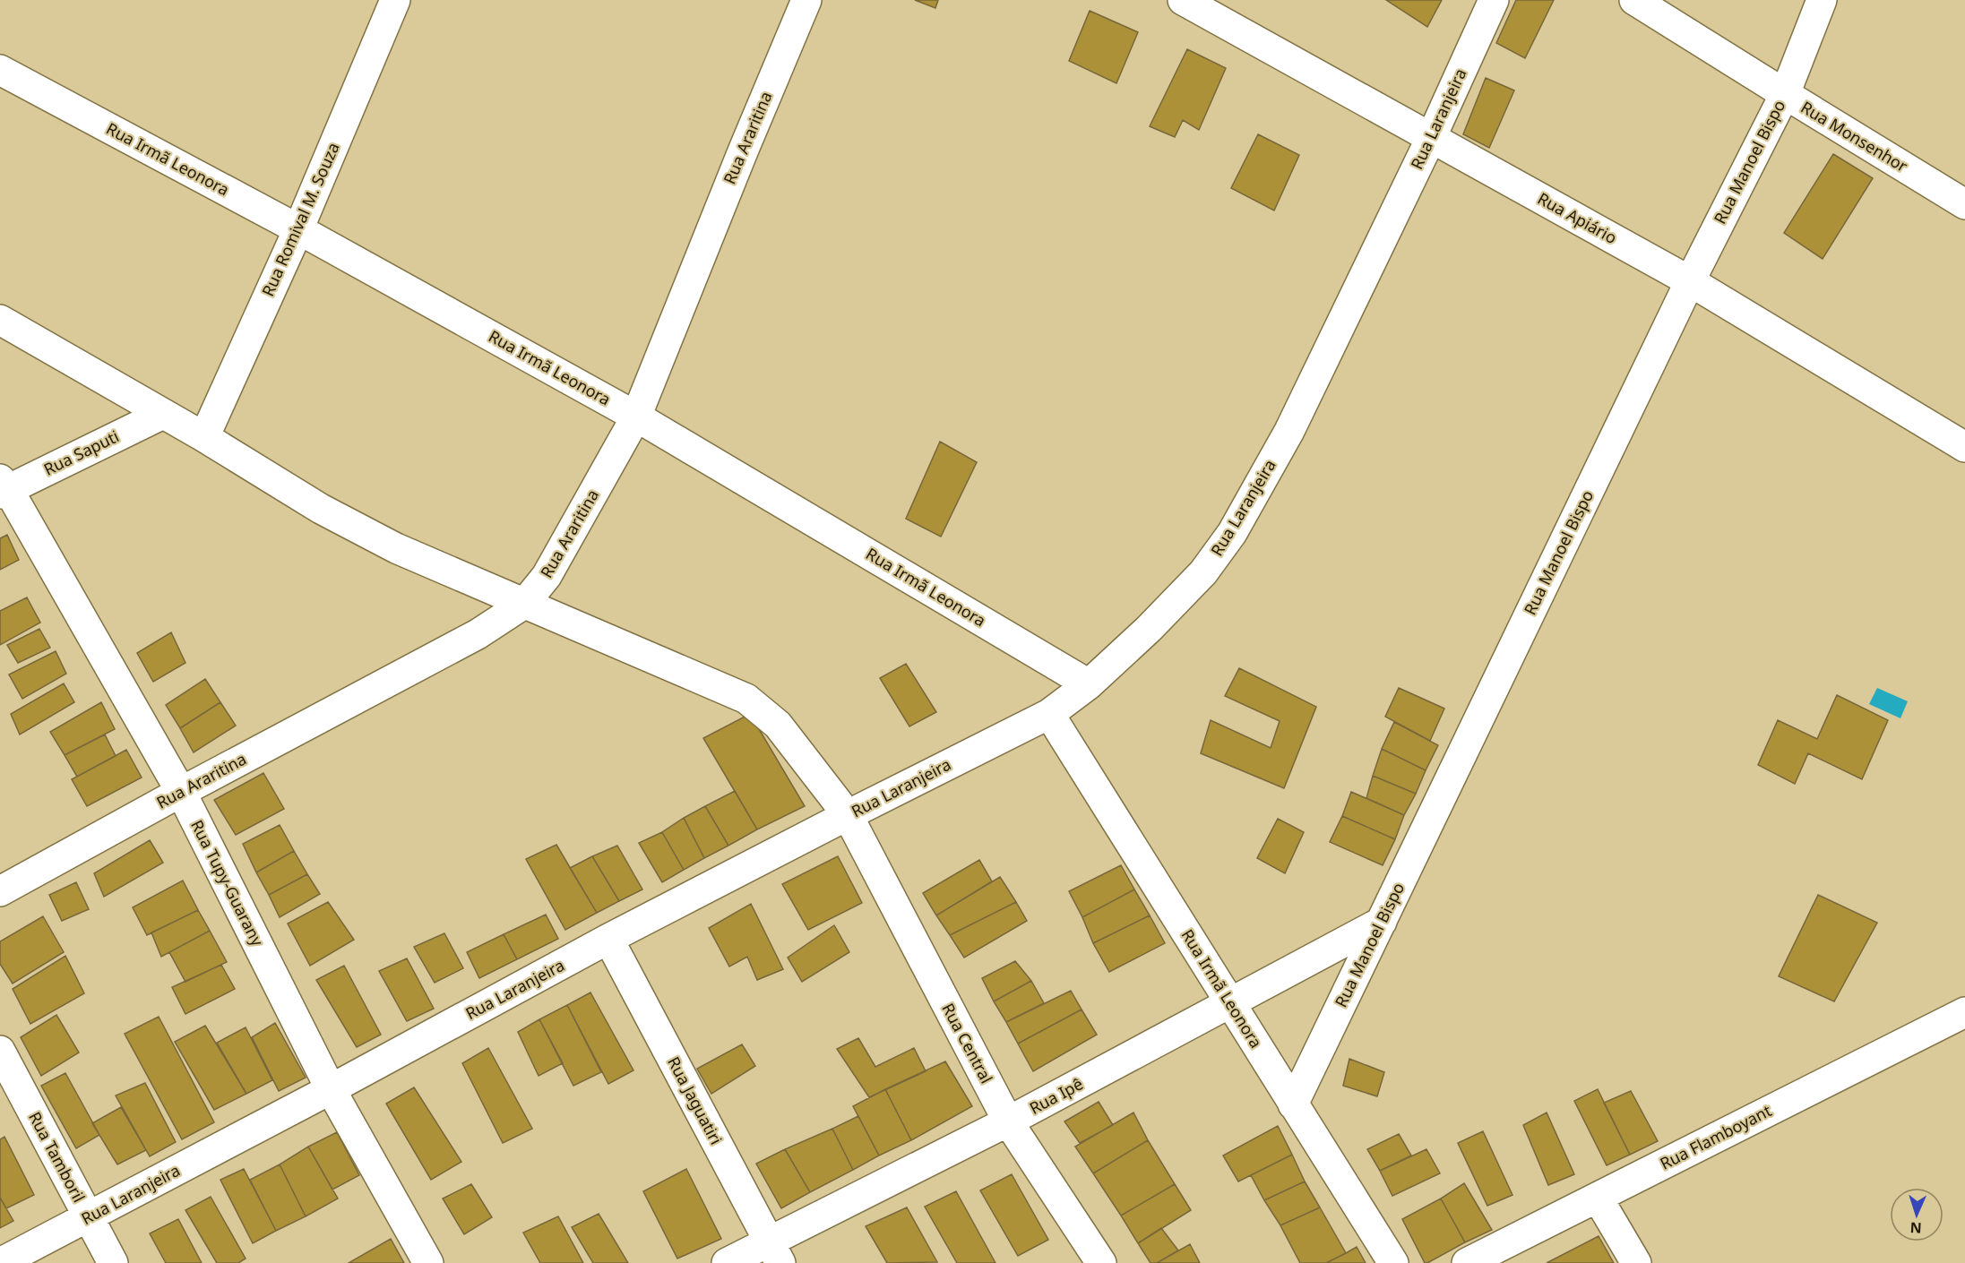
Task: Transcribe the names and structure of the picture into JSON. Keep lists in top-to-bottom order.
{
  "streets": {
    "street": [
      "Rua Laranjeira",
      "Rua Monsenhor",
      "Rua Araritina",
      "Rua Irmã Leonora",
      "Rua Manoel Bispo",
      "Rua Apiário",
      "Rua Romival M. Souza",
      "Rua Saputi",
      "Rua Tupy-Guarany",
      "Rua Central",
      "Rua Ipê",
      "Rua Jaguatiri",
      "Rua Flamboyant",
      "Rua Tamboril"
    ]
  },
  "crossings": [
    ["Rua Laranjeira", "Rua Irmã Leonora"],
    ["Rua Laranjeira", "Rua Apiário"],
    ["Rua Laranjeira", "Rua Tupy-Guarany"],
    ["Rua Laranjeira", "Rua Central"],
    ["Rua Laranjeira", "Rua Jaguatiri"],
    ["Rua Laranjeira", "Rua Tamboril"],
    ["Rua Monsenhor", "Rua Manoel Bispo"],
    ["Rua Araritina", "Rua Irmã Leonora"],
    ["Rua Araritina", "Rua Tupy-Guarany"],
    ["Rua Araritina", "Rua Central"],
    ["Rua Irmã Leonora", "Rua Manoel Bispo"],
    ["Rua Irmã Leonora", "Rua Romival M. Souza"],
    ["Rua Irmã Leonora", "Rua Ipê"],
    ["Rua Manoel Bispo", "Rua Apiário"],
    ["Rua Manoel Bispo", "Rua Ipê"],
    ["Rua Romival M. Souza", "Rua Central"],
    ["Rua Saputi", "Rua Tupy-Guarany"],
    ["Rua Saputi", "Rua Central"],
    ["Rua Central", "Rua Ipê"],
    ["Rua Ipê", "Rua Jaguatiri"]
  ],
  "north": "bottom"
}
